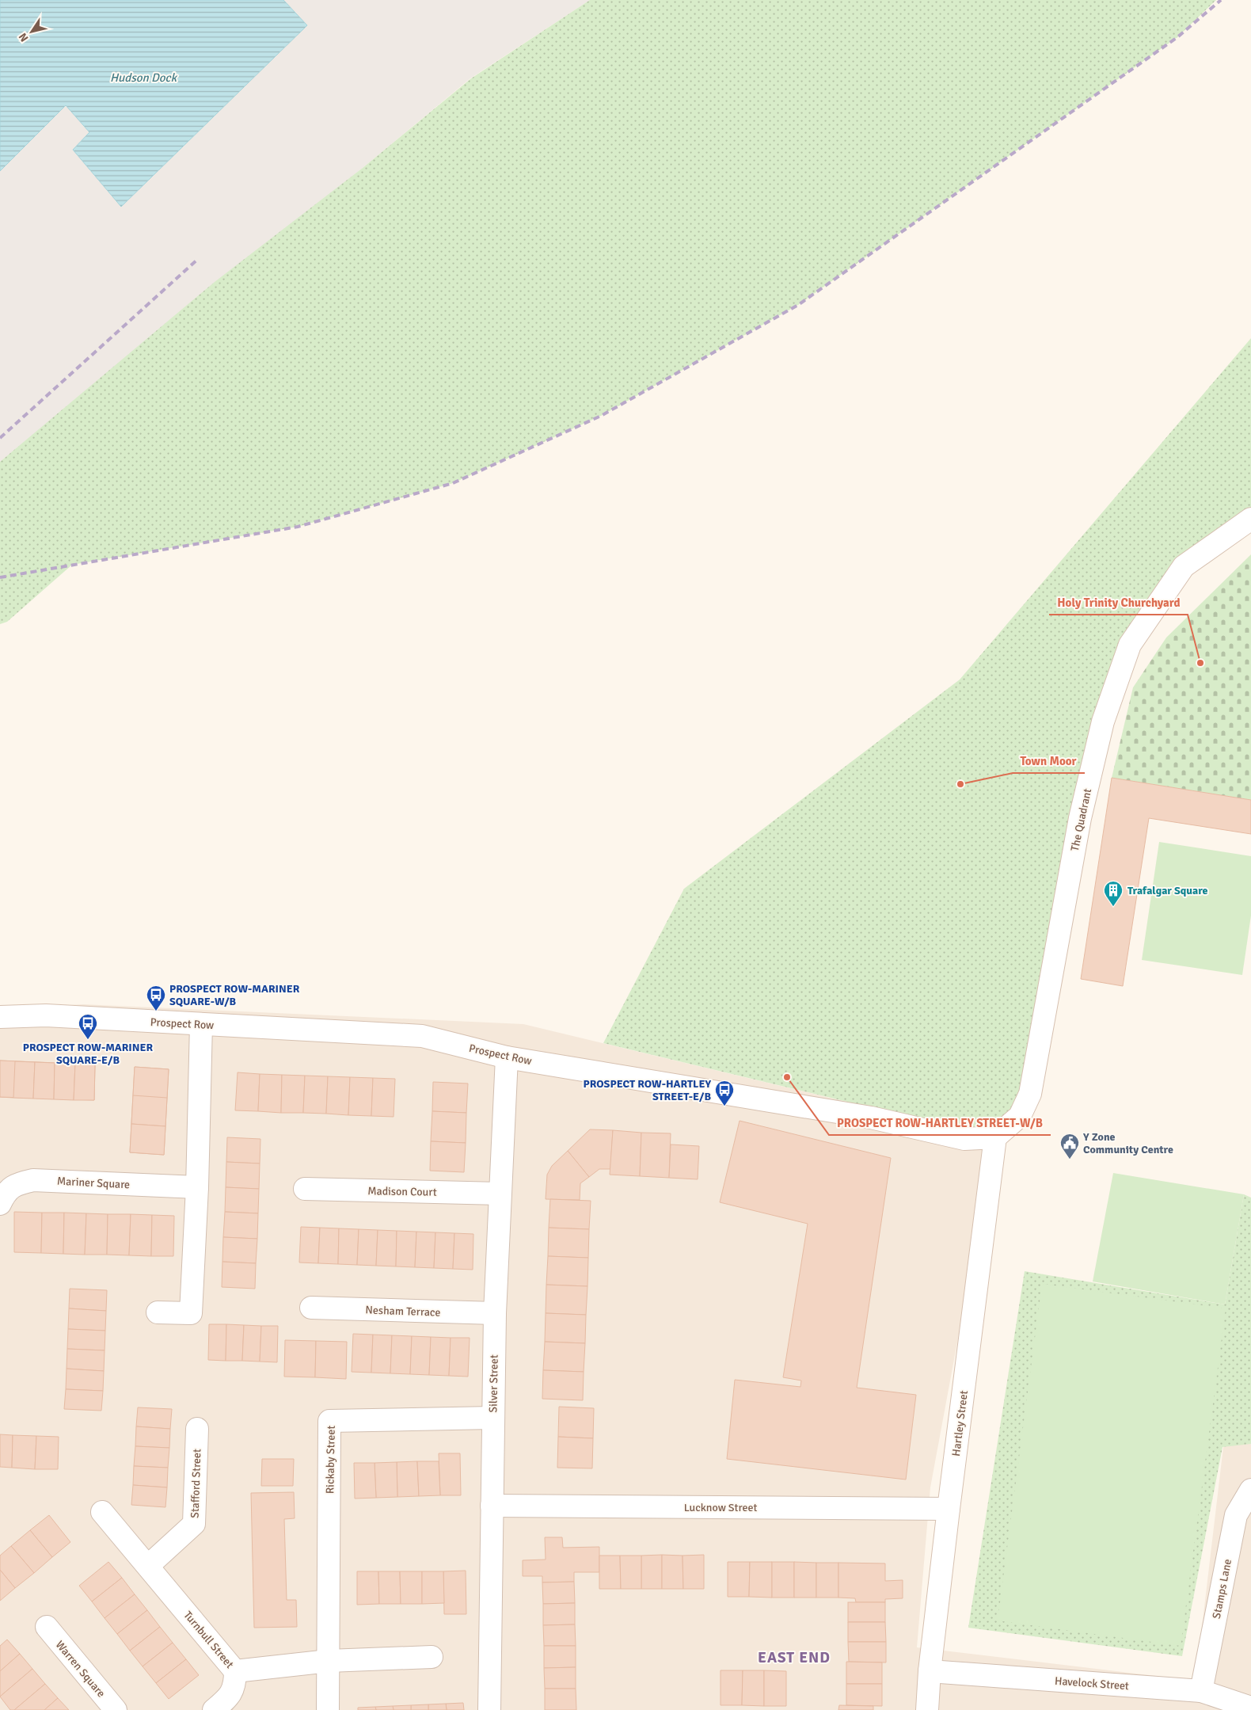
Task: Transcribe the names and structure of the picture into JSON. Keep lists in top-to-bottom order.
{
  "streets": {
    "street": [
      "The Quadrant",
      "Prospect Row",
      "Mariner Square",
      "Madison Court",
      "Nesham Terrace",
      "Silver Street",
      "Hartley Street",
      "Rickaby Street",
      "Stafford Street",
      "Lucknow Street",
      "Stamps Lane",
      "Turnbull Street",
      "Warren Square",
      "Havelock Street"
    ]
  },
  "crossings": [
    ["The Quadrant", "Prospect Row"],
    ["The Quadrant", "Hartley Street"],
    ["Prospect Row", "Silver Street"],
    ["Prospect Row", "Hartley Street"],
    ["Madison Court", "Silver Street"],
    ["Nesham Terrace", "Silver Street"],
    ["Silver Street", "Rickaby Street"],
    ["Silver Street", "Lucknow Street"],
    ["Hartley Street", "Lucknow Street"],
    ["Hartley Street", "Havelock Street"],
    ["Rickaby Street", "Turnbull Street"],
    ["Stafford Street", "Turnbull Street"],
    ["Stamps Lane", "Havelock Street"]
  ],
  "districts": ["EAST END"],
  "water": ["Hudson Dock"],
  "places": {
    "other": ["Holy Trinity Churchyard", "Town Moor", "PROSPECT ROW-HARTLEY STREET-W/B"],
    "building": ["Trafalgar Square"],
    "bus stop": ["PROSPECT ROW-MARINER SQUARE-W/B", "PROSPECT ROW-MARINER SQUARE-E/B", "PROSPECT ROW-HARTLEY STREET-E/B"],
    "public building": ["Y Zone Community Centre"]
  },
  "north": "bottom left"
}
